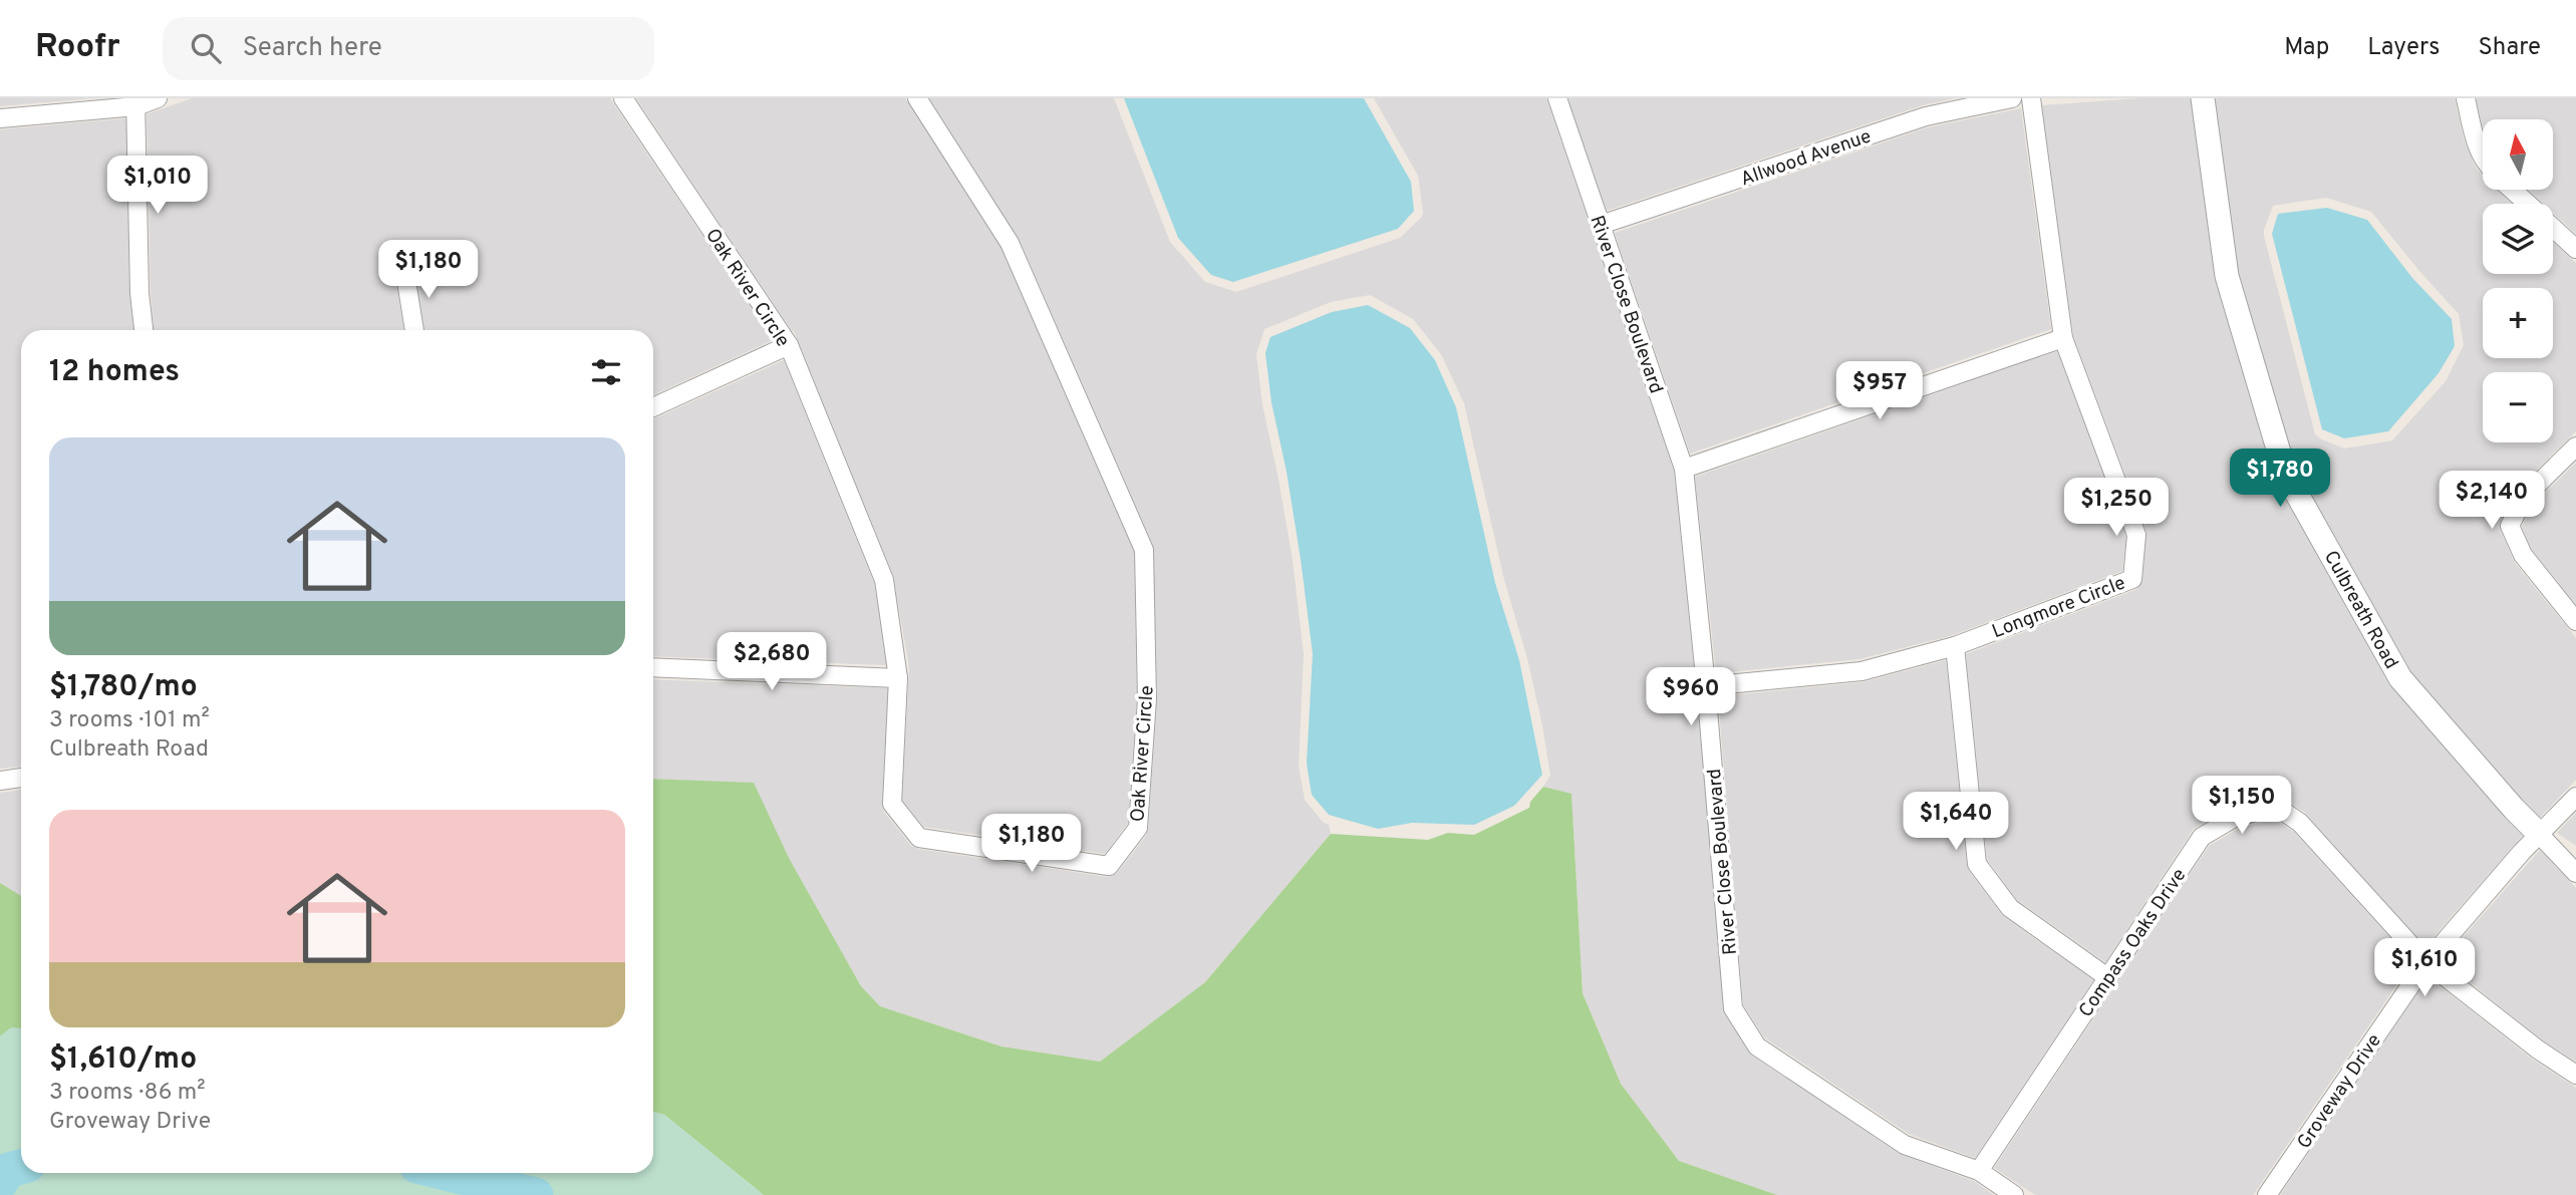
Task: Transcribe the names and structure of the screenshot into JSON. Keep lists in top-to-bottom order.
{
  "streets": {
    "street": [
      "Allwood Avenue",
      "Oak River Circle",
      "River Close Boulevard",
      "Longmore Circle",
      "Culbreath Road",
      "Compass Oaks Drive",
      "Groveway Drive"
    ]
  },
  "crossings": [
    ["Allwood Avenue", "River Close Boulevard"],
    ["River Close Boulevard", "Longmore Circle"],
    ["River Close Boulevard", "Compass Oaks Drive"],
    ["Culbreath Road", "Groveway Drive"],
    ["Compass Oaks Drive", "Groveway Drive"]
  ],
  "north": "top",
  "page": {
    "header": "Roofr",
    "search": "Search here",
    "nav": ["Map", "Layers", "Share"],
    "map_buttons": ["+", "−"],
    "price": [
      "$1,010",
      "$1,180",
      "$957",
      "$1,780",
      "$2,140",
      "$1,250",
      "$2,680",
      "$960",
      "$1,150",
      "$1,640",
      "$1,180",
      "$1,610"
    ],
    "heading": "12 homes",
    "list": [
      {
        "name": "$1,780/mo",
        "note": "3 rooms · 101 m² · Culbreath Road"
      },
      {
        "name": "$1,610/mo",
        "note": "3 rooms · 86 m² · Groveway Drive"
      }
    ]
  }
}
